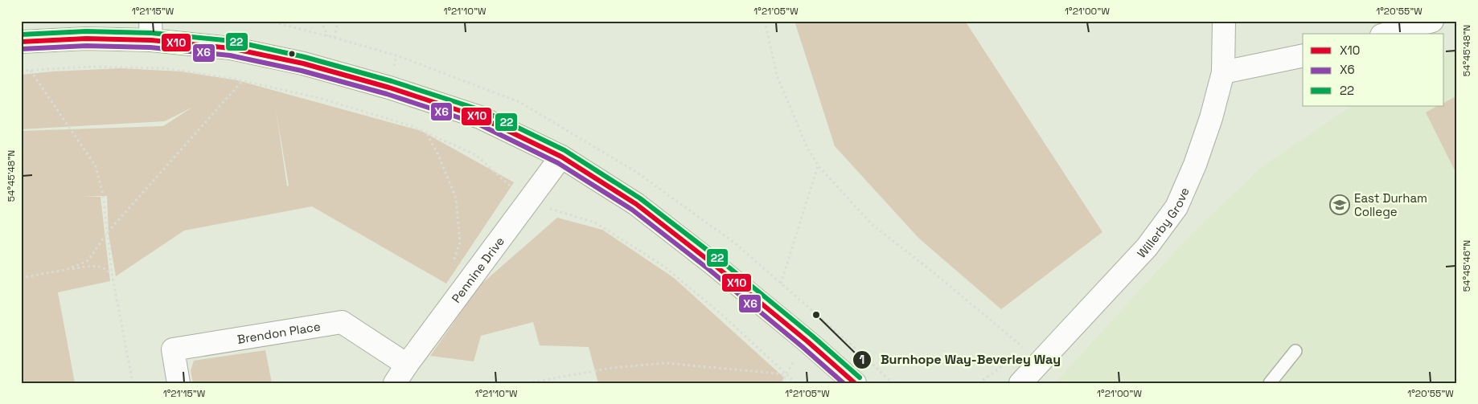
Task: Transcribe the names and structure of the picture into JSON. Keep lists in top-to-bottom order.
{
  "streets": {
    "street": ["Willerby Grove", "Pennine Drive", "Brendon Place"]
  },
  "crossings": [
    ["Pennine Drive", "Brendon Place"]
  ],
  "places": {
    "school or university": ["East Durham College"],
    "other": ["Burnhope Way-Beverley Way"]
  },
  "lines": ["transit line 22", "transit line X10", "transit line X6"],
  "legend": ["X10", "X6", "22"],
  "coordinates": [
    "1°21'15\"W",
    "1°21'10\"W",
    "1°21'05\"W",
    "1°21'00\"W",
    "1°20'55\"W",
    "54°45'48\"N",
    "54°45'46\"N"
  ]
}
